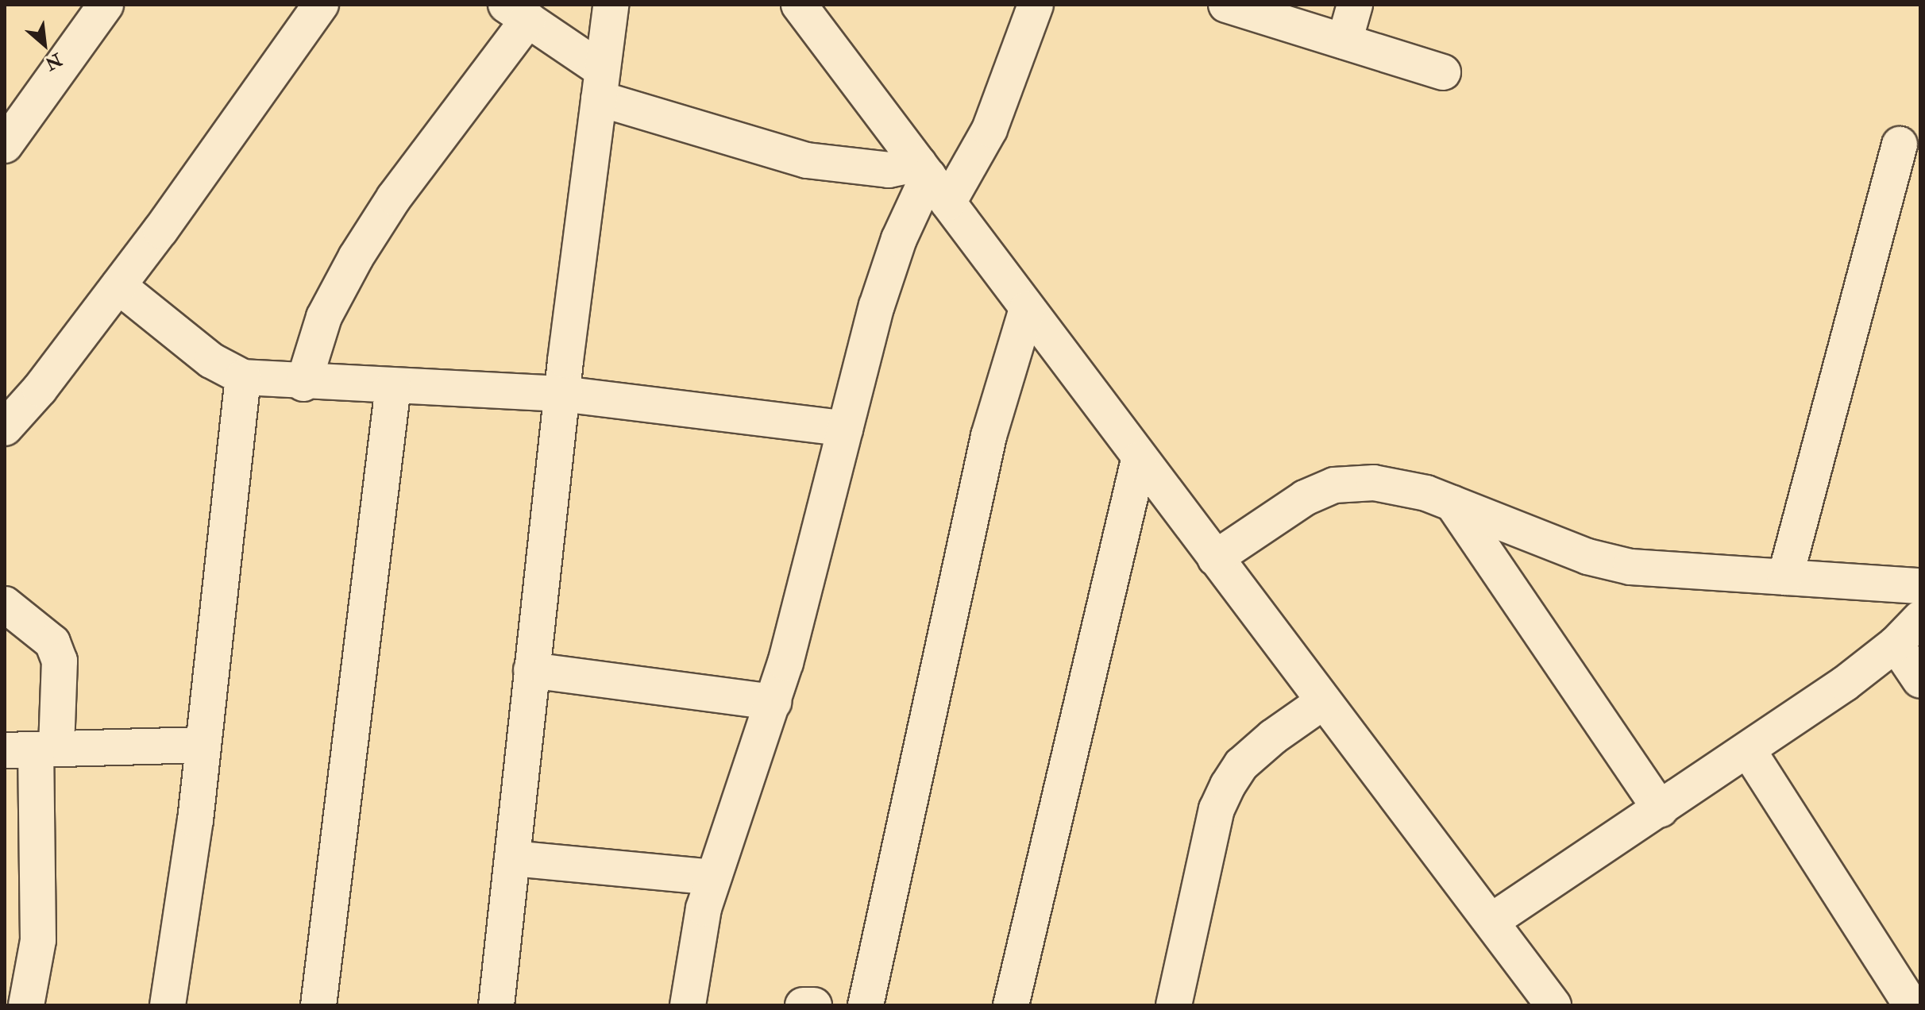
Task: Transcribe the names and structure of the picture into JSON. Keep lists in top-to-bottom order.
{
  "north": "bottom right"
}
